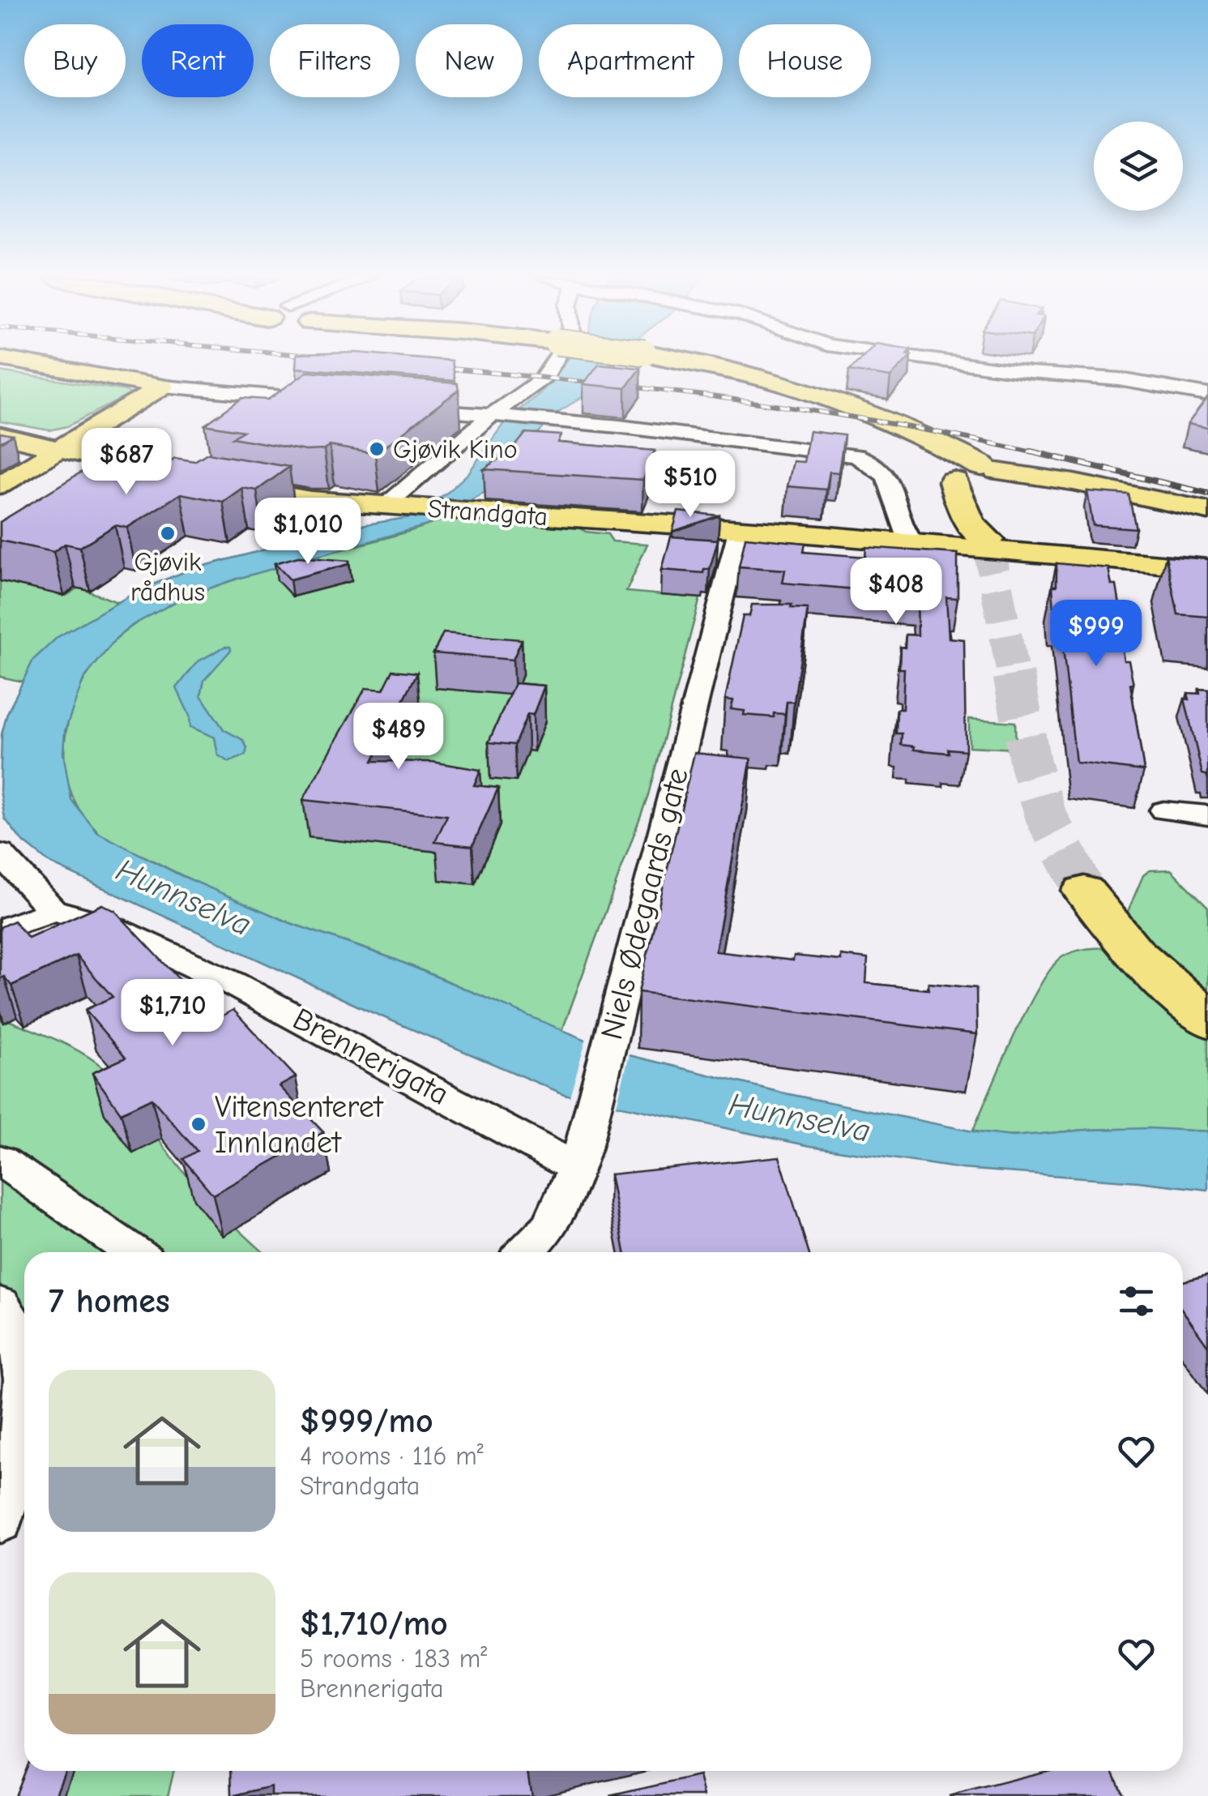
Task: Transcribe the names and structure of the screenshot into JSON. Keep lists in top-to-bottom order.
{
  "streets": {
    "main road": ["Strandgata"],
    "street": ["Niels Ødegaards gate", "Brennerigata"]
  },
  "crossings": [
    ["Strandgata", "Niels Ødegaards gate"],
    ["Niels Ødegaards gate", "Brennerigata"]
  ],
  "water": ["Hunnselva"],
  "places": ["Gjøvik Kino", "Gjøvik rådhus", "Vitensenteret Innlandet"],
  "page": {
    "chip": [
      "Buy",
      "Rent",
      "Filters",
      "New",
      "Apartment",
      "House"
    ],
    "price": [
      "$687",
      "$510",
      "$1,010",
      "$408",
      "$999",
      "$489",
      "$1,710"
    ],
    "heading": "7 homes",
    "list": [
      {
        "name": "$999/mo",
        "note": "4 rooms · 116 m² · Strandgata"
      },
      {
        "name": "$1,710/mo",
        "note": "5 rooms · 183 m² · Brennerigata"
      }
    ]
  }
}
